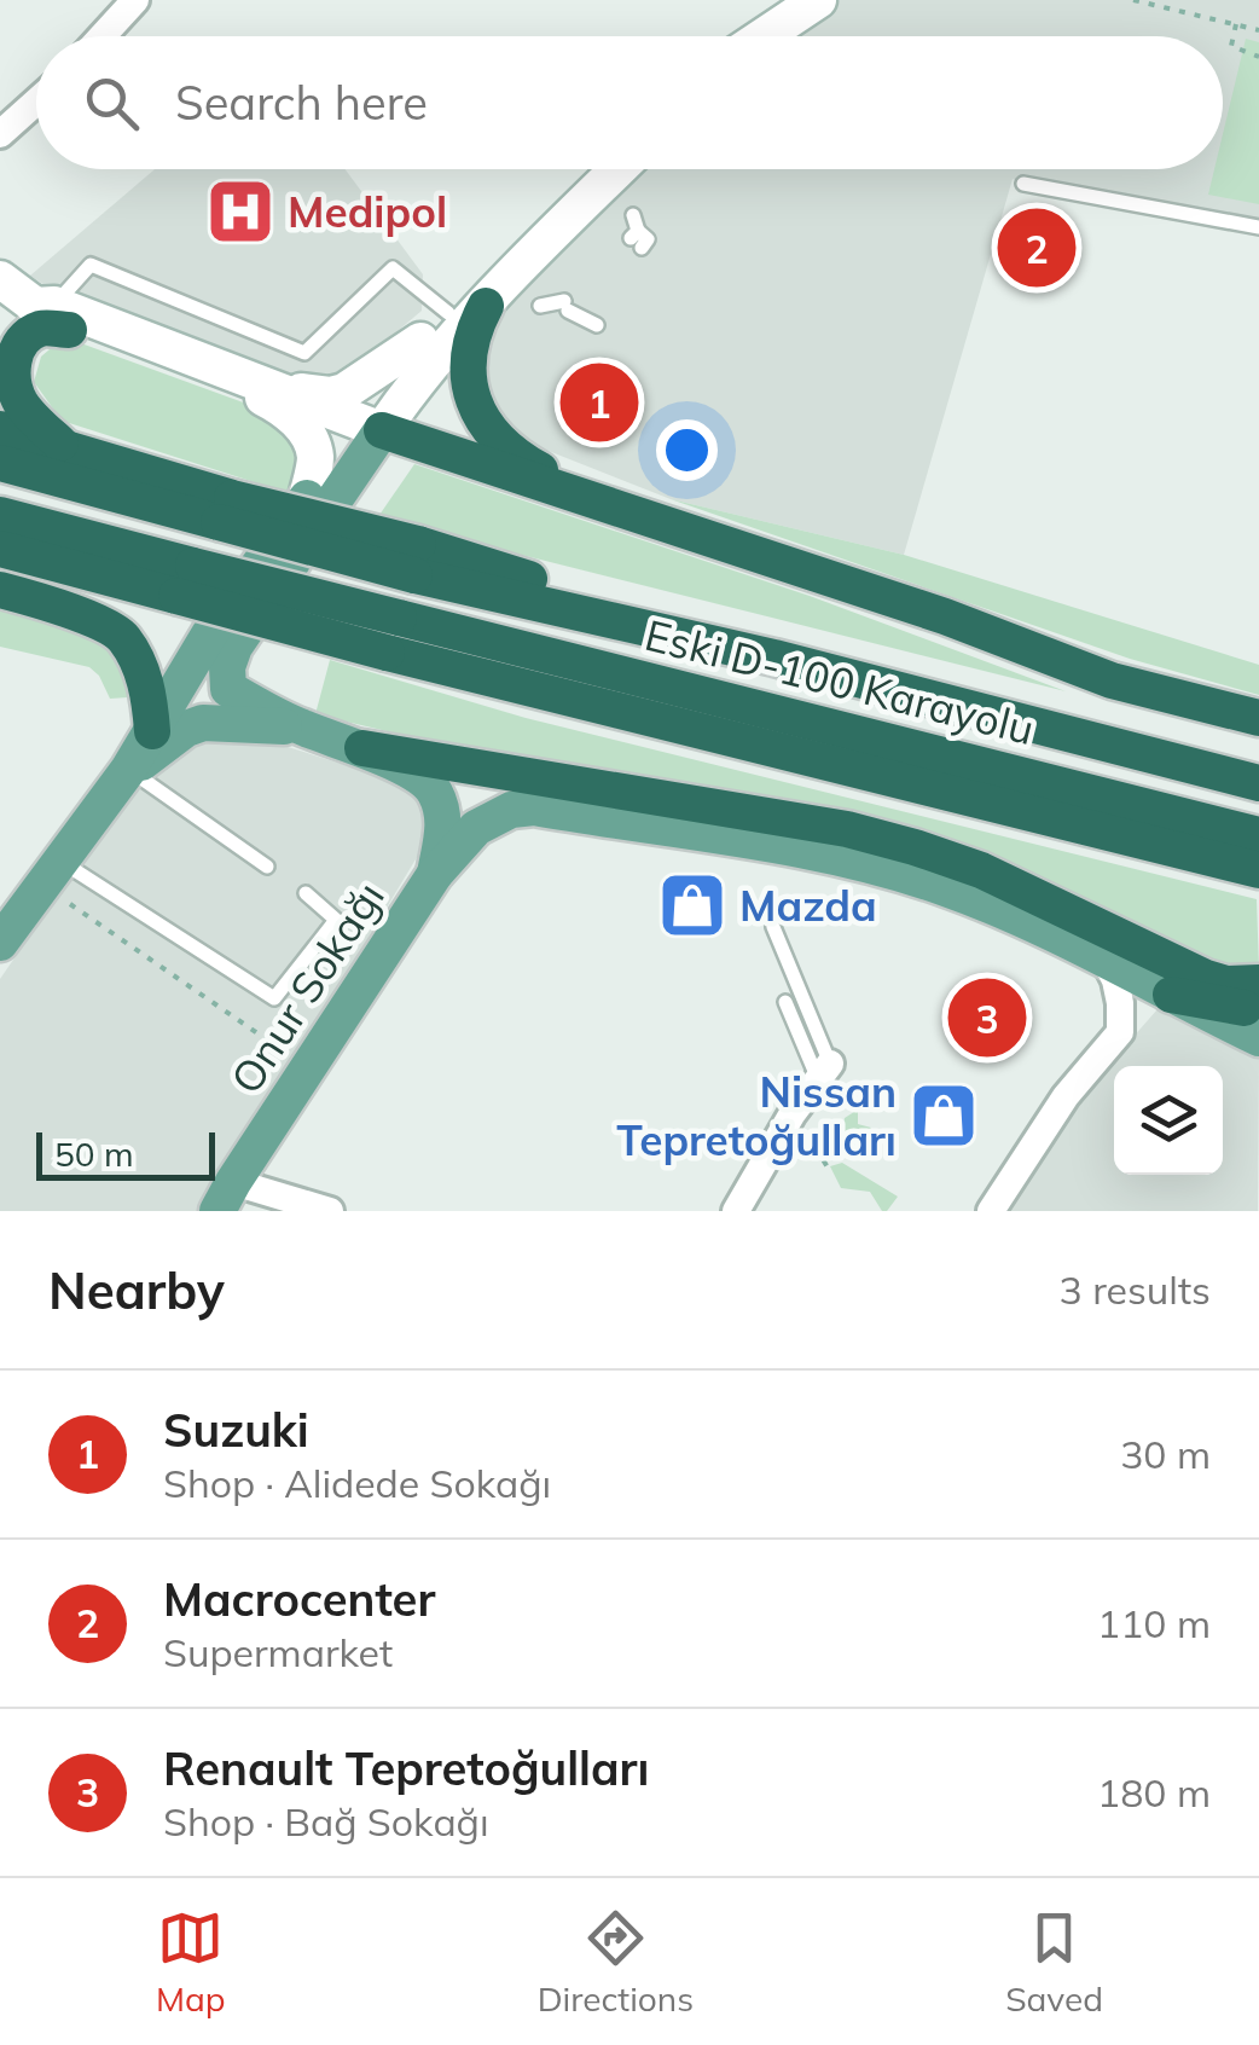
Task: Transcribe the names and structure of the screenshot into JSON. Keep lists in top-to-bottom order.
{
  "streets": {
    "highway": ["Eski D-100 Karayolu"],
    "main road": ["Onur Sokağı"]
  },
  "places": {
    "hospital": ["Medipol"],
    "shop": ["Mazda", "Nissan Tepretoğulları"]
  },
  "scale_bar": "50 m",
  "page": {
    "search": "Search here",
    "pins": ["2", "1", "3"],
    "scale": "50 m",
    "heading": ["Nearby", "3 results"],
    "list": [
      {
        "mark": "1",
        "name": "Suzuki",
        "note": "Shop · Alidede Sokağı",
        "value": "30 m"
      },
      {
        "mark": "2",
        "name": "Macrocenter",
        "note": "Supermarket",
        "value": "110 m"
      },
      {
        "mark": "3",
        "name": "Renault Tepretoğulları",
        "note": "Shop · Bağ Sokağı",
        "value": "180 m"
      }
    ],
    "nav": ["Map", "Directions", "Saved"]
  }
}
